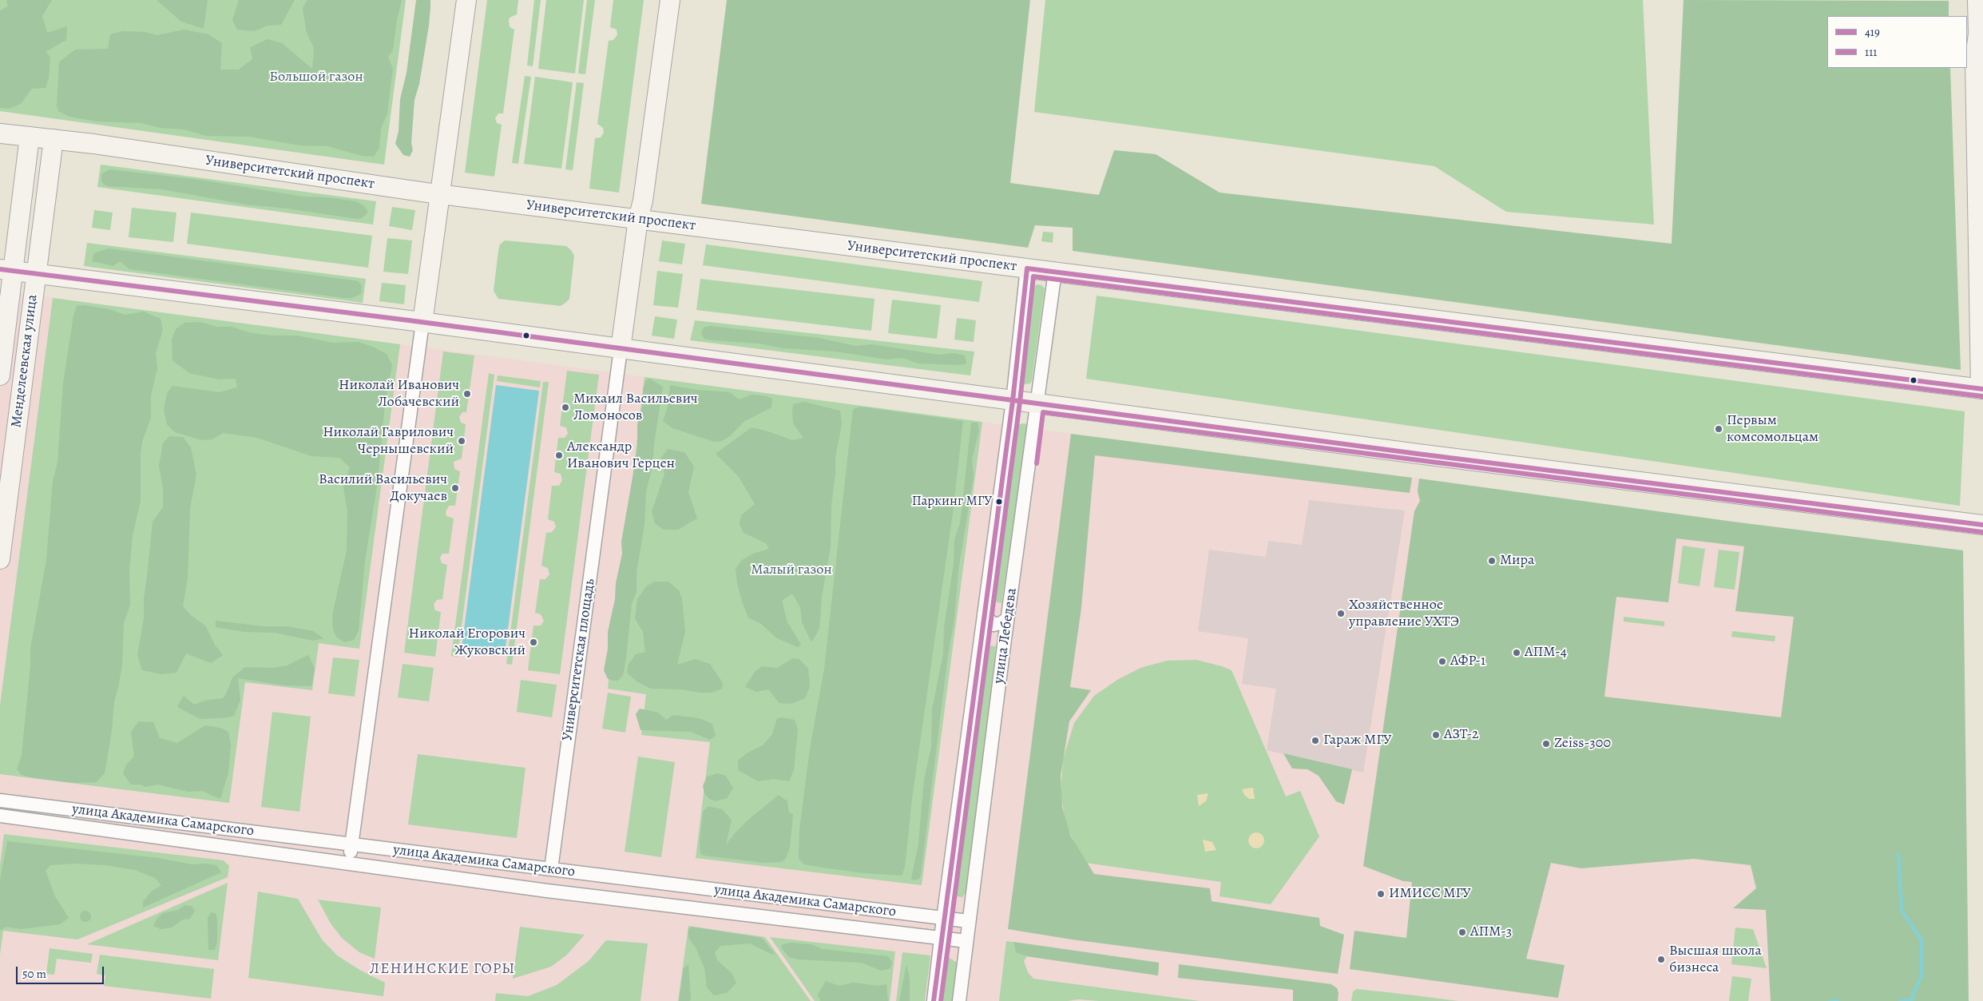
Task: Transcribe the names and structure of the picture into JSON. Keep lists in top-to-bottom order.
{
  "streets": {
    "main road": ["Университетский проспект", "Менделеевская улица", "Университетская площадь"],
    "street": ["улица Лебедева", "улица Академика Самарского"]
  },
  "crossings": [
    ["Университетский проспект", "Менделеевская улица"],
    ["Университетский проспект", "улица Лебедева"],
    ["Университетский проспект", "Университетская площадь"],
    ["улица Лебедева", "улица Академика Самарского"],
    ["Университетская площадь", "улица Академика Самарского"]
  ],
  "districts": ["ЛЕНИНСКИЕ ГОРЫ"],
  "parks": ["Большой газон", "Малый газон"],
  "places": [
    "Николай Иванович Лобачевский",
    "Михаил Васильевич Ломоносов",
    "Первым комсомольцам",
    "Николай Гаврилович Чернышевский",
    "Александр Иванович Герцен",
    "Василий Васильевич Докучаев",
    "Паркинг МГУ",
    "Мира",
    "Хозяйственное управление УХТЭ",
    "Николай Егорович Жуковский",
    "АПМ-4",
    "АФР-1",
    "АЗТ-2",
    "Гараж МГУ",
    "Zeiss-300",
    "ИМИСС МГУ",
    "АПМ-3",
    "Высшая школа бизнеса"
  ],
  "lines": ["transit line 419", "transit line 111"],
  "legend": ["419", "111"],
  "scale_bar": "50 m"
}
